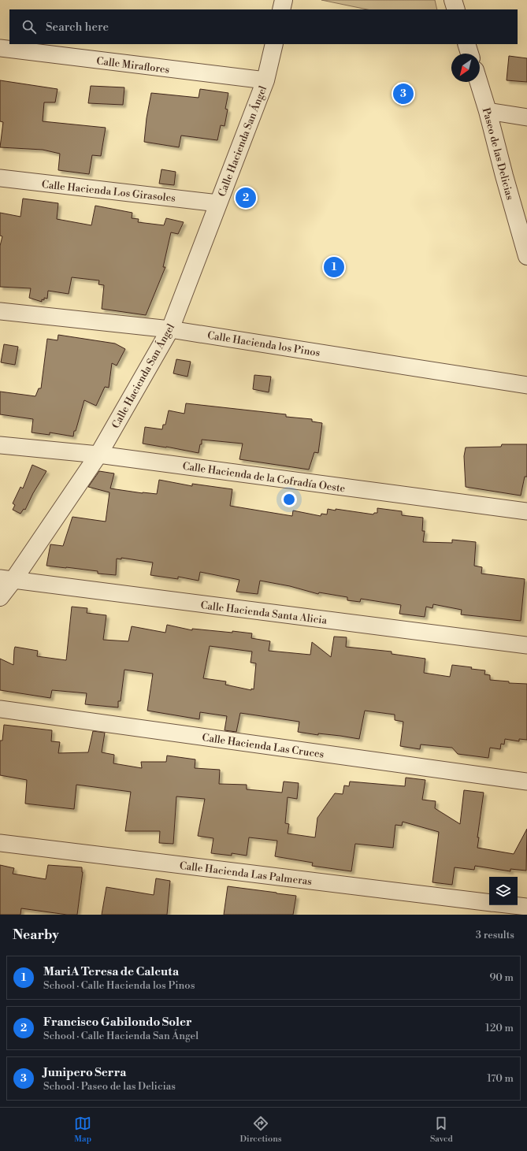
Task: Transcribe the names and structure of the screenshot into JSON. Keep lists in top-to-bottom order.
{
  "streets": {
    "street": [
      "Calle Miraflores",
      "Calle Hacienda San Ángel",
      "Paseo de las Delicias",
      "Calle Hacienda Los Girasoles",
      "Calle Hacienda los Pinos",
      "Calle Hacienda de la Cofradía Oeste",
      "Calle Hacienda Santa Alicia",
      "Calle Hacienda Las Cruces",
      "Calle Hacienda Las Palmeras"
    ]
  },
  "crossings": [
    ["Calle Miraflores", "Calle Hacienda San Ángel"],
    ["Calle Hacienda San Ángel", "Calle Hacienda Los Girasoles"],
    ["Calle Hacienda San Ángel", "Calle Hacienda los Pinos"],
    ["Calle Hacienda San Ángel", "Calle Hacienda de la Cofradía Oeste"],
    ["Calle Hacienda San Ángel", "Calle Hacienda Santa Alicia"]
  ],
  "north": "bottom left",
  "page": {
    "search": "Search here",
    "pins": ["3", "2", "1"],
    "heading": ["Nearby", "3 results"],
    "list": [
      {
        "mark": "1",
        "name": "MariA Teresa de Calcuta",
        "note": "School · Calle Hacienda los Pinos",
        "value": "90 m"
      },
      {
        "mark": "2",
        "name": "Francisco Gabilondo Soler",
        "note": "School · Calle Hacienda San Ángel",
        "value": "120 m"
      },
      {
        "mark": "3",
        "name": "Junipero Serra",
        "note": "School · Paseo de las Delicias",
        "value": "170 m"
      }
    ],
    "nav": ["Map", "Directions", "Saved"]
  }
}
